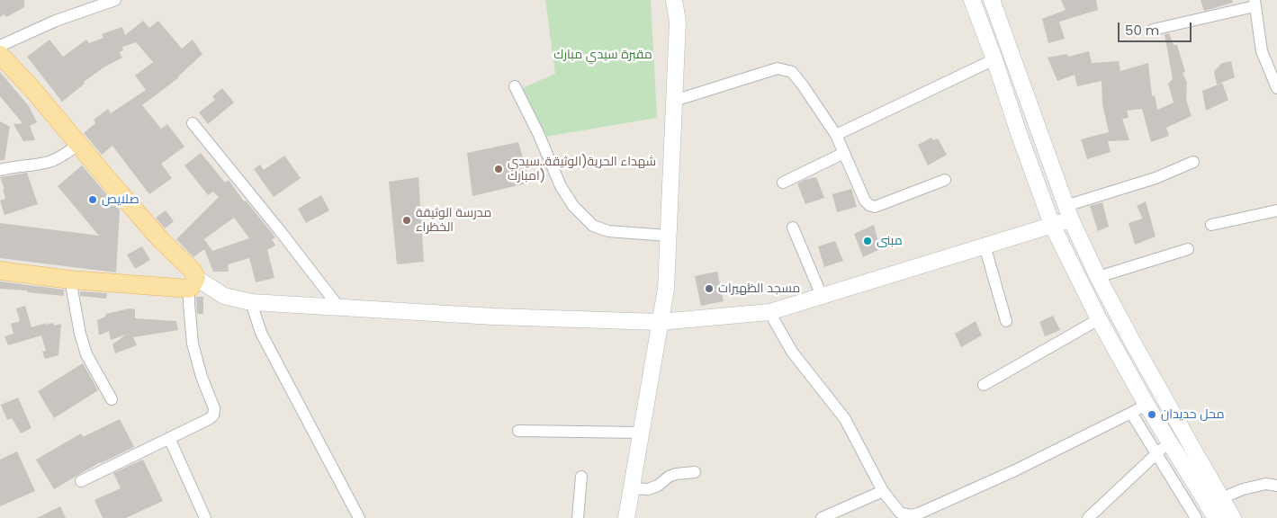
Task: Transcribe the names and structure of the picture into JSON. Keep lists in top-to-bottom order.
{
  "parks": ["مقبرة سيدي مبارك"],
  "places": [
    "شهداء الحرية(الوثيقة..سيدي امبارك)",
    "صلايص",
    "مدرسة الوثيقة الخظراء",
    "مبنى",
    "مسجد الظهيرات",
    "محل حديدان"
  ],
  "scale_bar": "50 m"
}
